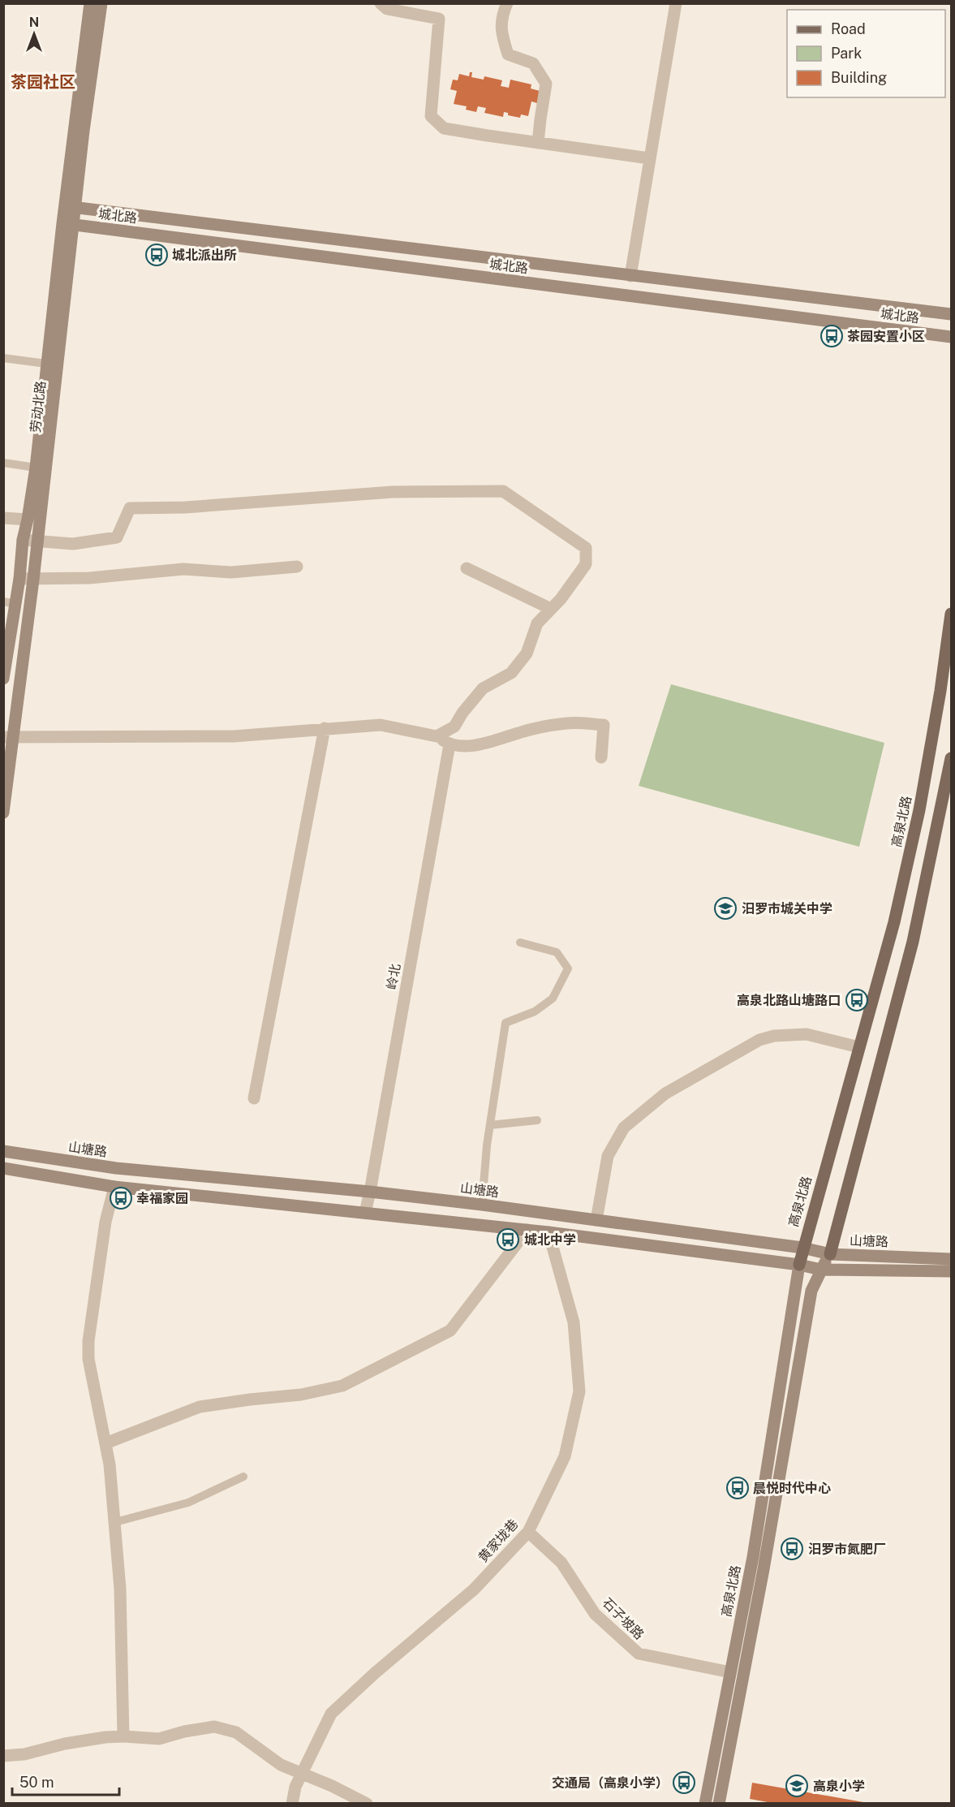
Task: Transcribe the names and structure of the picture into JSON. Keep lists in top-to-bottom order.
{
  "streets": {
    "main road": ["高泉北路"],
    "street": [
      "城北路",
      "劳动北路",
      "岭北",
      "山塘路",
      "黄家垅巷",
      "石子坡路"
    ]
  },
  "crossings": [
    ["城北路", "劳动北路"],
    ["高泉北路", "山塘路"],
    ["高泉北路", "石子坡路"],
    ["岭北", "山塘路"],
    ["黄家垅巷", "石子坡路"]
  ],
  "districts": ["茶园社区"],
  "places": {
    "bus stop": [
      "城北派出所",
      "茶园安置小区",
      "高泉北路山塘路口",
      "幸福家园",
      "城北中学",
      "晨悦时代中心",
      "汨罗市氮肥厂",
      "交通局（高泉小学）"
    ],
    "school or university": ["汨罗市城关中学", "高泉小学"]
  },
  "legend": ["Road", "Park", "Building"],
  "scale_bar": "50 m",
  "north": "top"
}
